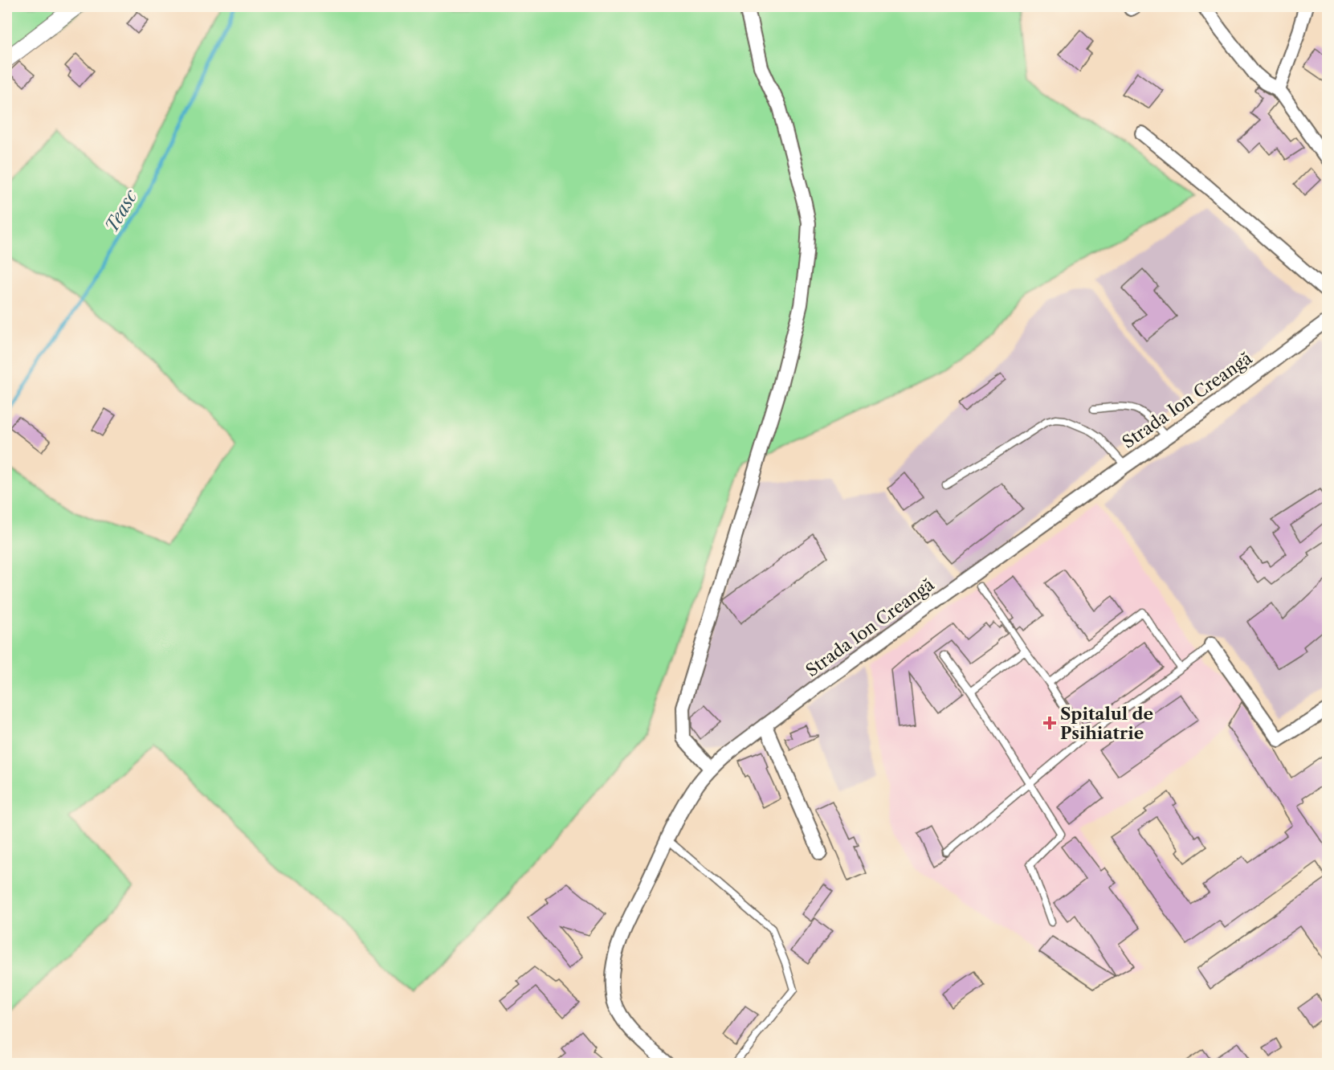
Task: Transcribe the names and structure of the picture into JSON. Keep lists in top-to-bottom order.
{
  "streets": {
    "street": ["Strada Ion Creangă"]
  },
  "water": ["Teasc"],
  "places": {
    "health": ["Spitalul de Psihiatrie"]
  }
}
